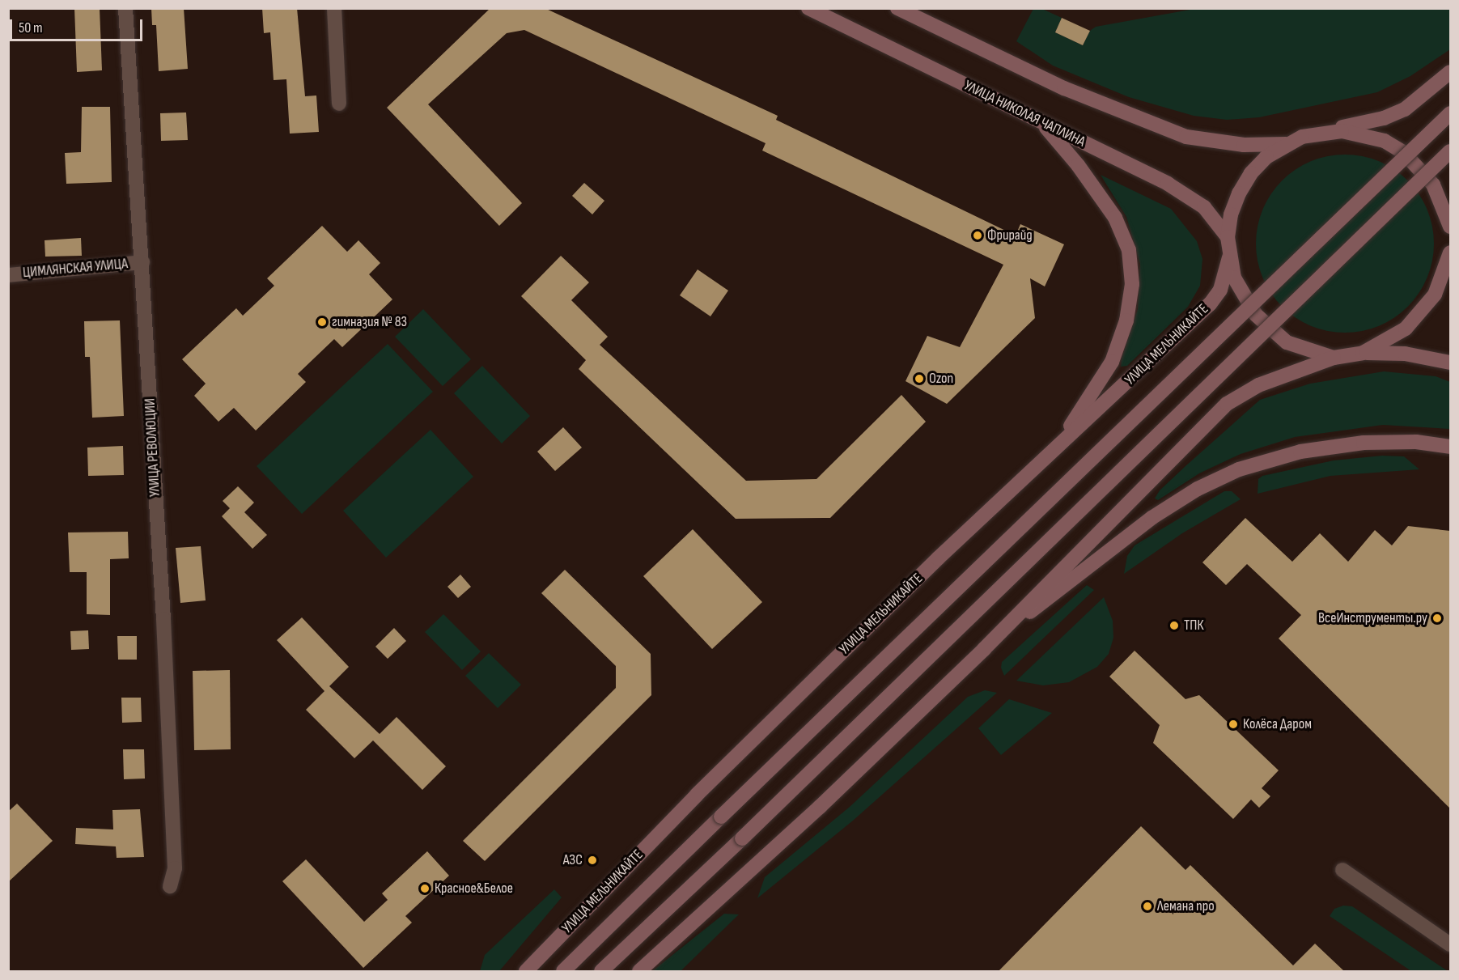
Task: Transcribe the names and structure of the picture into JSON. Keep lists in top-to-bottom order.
{
  "streets": {
    "main road": ["УЛИЦА НИКОЛАЯ ЧАПЛИНА", "УЛИЦА МЕЛЬНИКАЙТЕ"],
    "street": ["ЦИМЛЯНСКАЯ УЛИЦА", "УЛИЦА РЕВОЛЮЦИИ"]
  },
  "crossings": [
    ["ЦИМЛЯНСКАЯ УЛИЦА", "УЛИЦА РЕВОЛЮЦИИ"]
  ],
  "places": [
    "Фрирайд",
    "гимназия № 83",
    "Ozon",
    "ВсеИнструменты.ру",
    "ТПК",
    "Колёса Даром",
    "АЗС",
    "Красное&Белое",
    "Лемана про"
  ],
  "scale_bar": "50 m"
}
